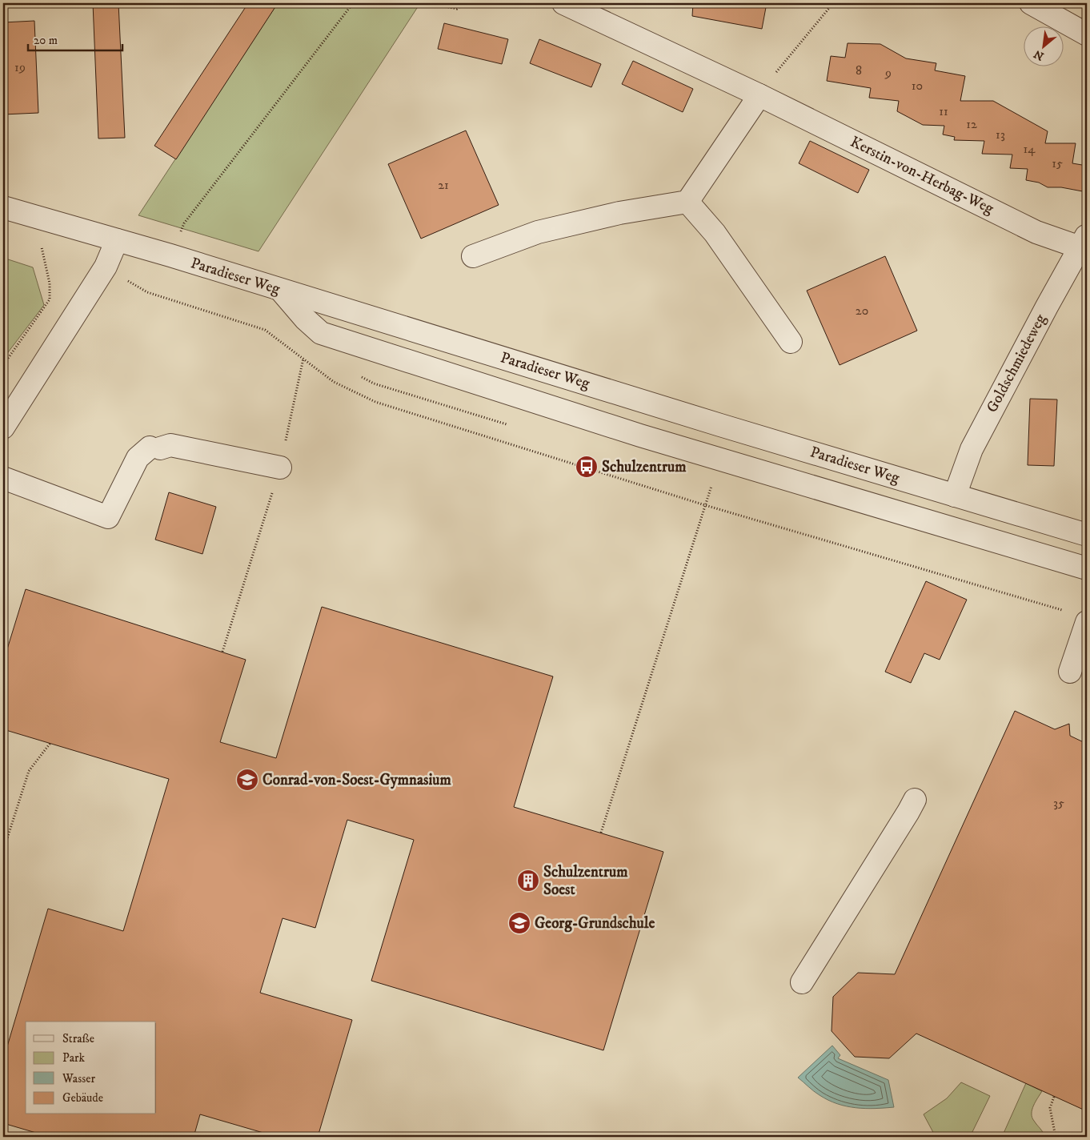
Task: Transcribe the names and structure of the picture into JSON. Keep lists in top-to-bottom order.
{
  "streets": {
    "street": ["Kerstin-von-Herbag-Weg", "Paradieser Weg", "Goldschmiedeweg"]
  },
  "crossings": [
    ["Kerstin-von-Herbag-Weg", "Goldschmiedeweg"],
    ["Paradieser Weg", "Goldschmiedeweg"]
  ],
  "places": {
    "bus stop": ["Schulzentrum"],
    "school or university": ["Conrad-von-Soest-Gymnasium", "Georg-Grundschule"],
    "building": ["Schulzentrum Soest"]
  },
  "house_numbers": [
    "19",
    "8",
    "9",
    "10",
    "11",
    "12",
    "13",
    "14",
    "15",
    "21",
    "20",
    "35"
  ],
  "legend": [
    "Straße",
    "Park",
    "Wasser",
    "Gebäude"
  ],
  "scale_bar": "20 m",
  "north": "bottom left"
}
